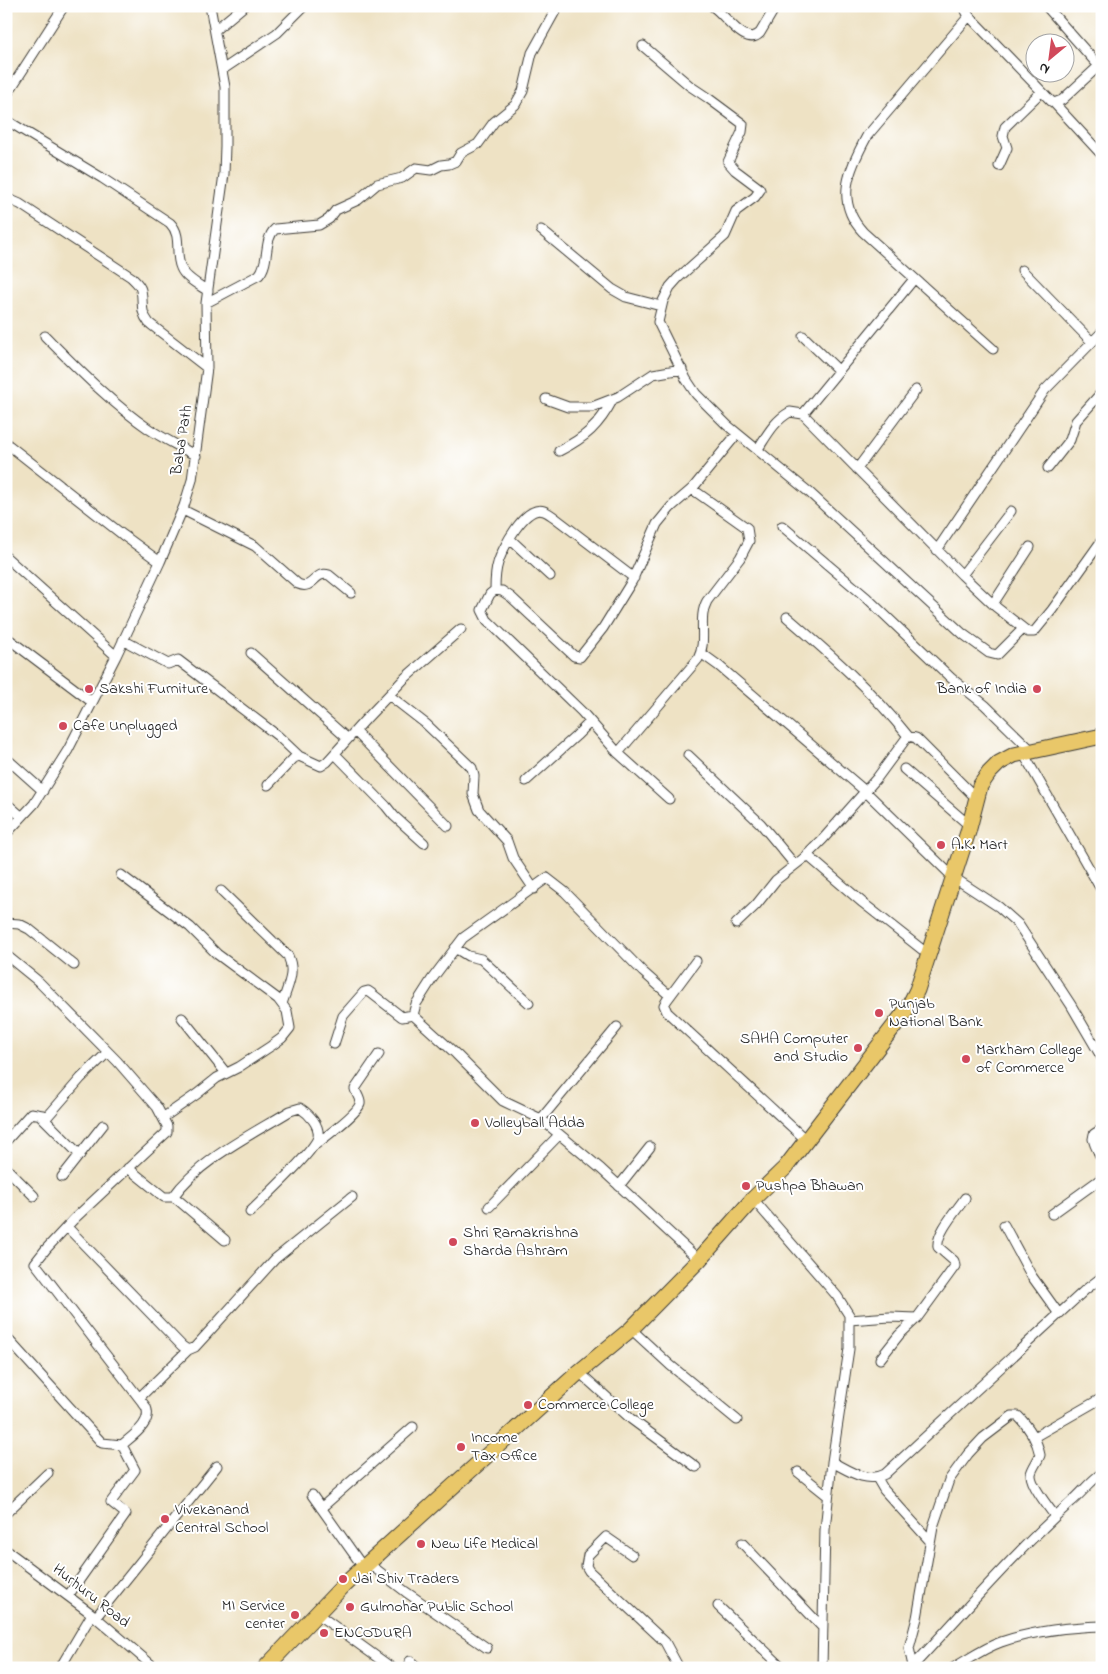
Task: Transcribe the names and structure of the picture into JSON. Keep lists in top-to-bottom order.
{
  "streets": {
    "street": ["Baba Path", "Hurhuru Road"]
  },
  "places": [
    "Sakshi Furniture",
    "Bank of India",
    "Cafe Unplugged",
    "A.K. Mart",
    "Punjab National Bank",
    "SAHA Computer and Studio",
    "Markham College of Commerce",
    "Volleyball Adda",
    "Pushpa Bhawan",
    "Shri Ramakrishna Sharda Ashram",
    "Commerce College",
    "Income Tax Office",
    "Vivekanand Central School",
    "New Life Medical",
    "Jai Shiv Traders",
    "Gulmohar Public School",
    "MI Service center",
    "ENCODURA"
  ],
  "north": "bottom left"
}
